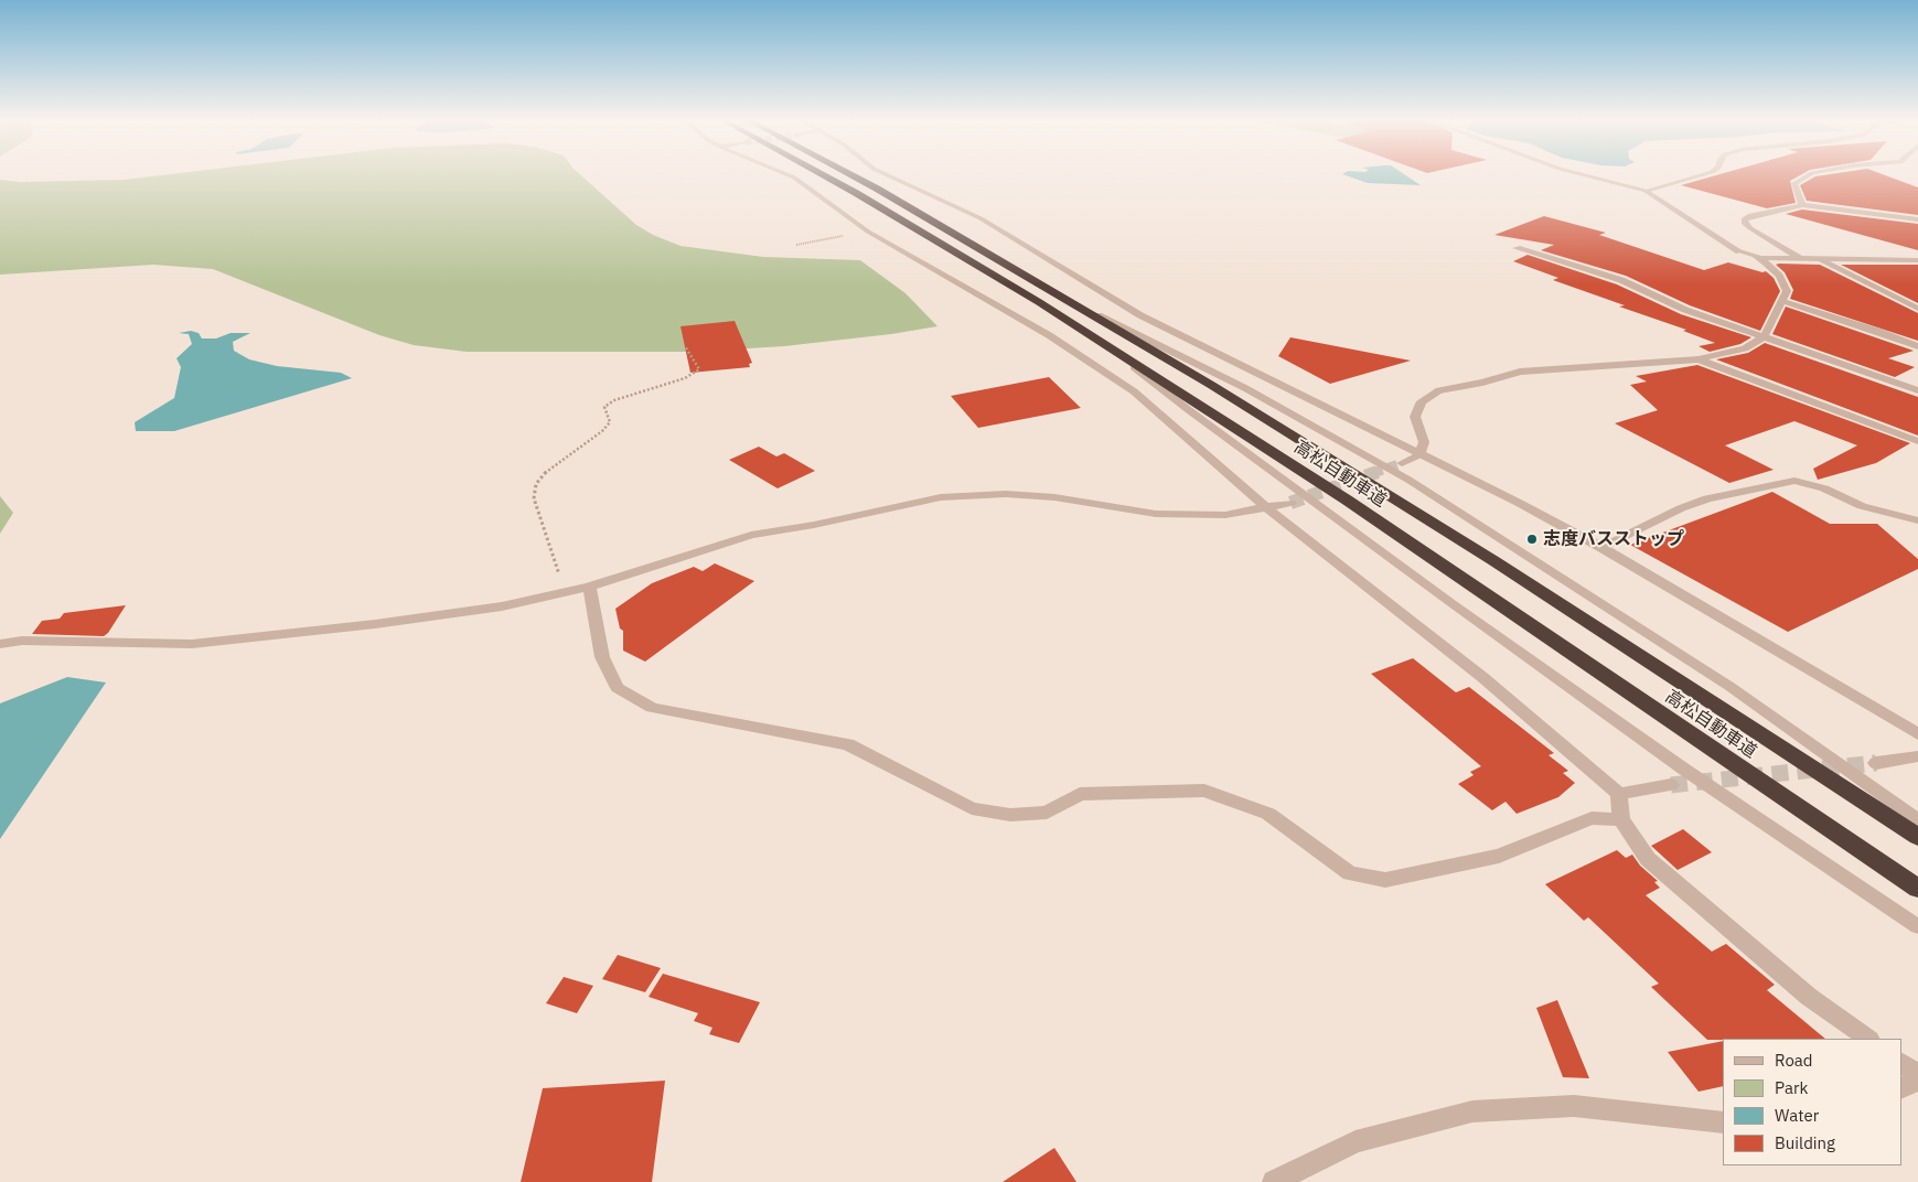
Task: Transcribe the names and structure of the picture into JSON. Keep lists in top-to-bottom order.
{
  "streets": {
    "highway": ["高松自動車道"]
  },
  "places": ["志度バスストップ"],
  "legend": [
    "Road",
    "Park",
    "Water",
    "Building"
  ]
}
